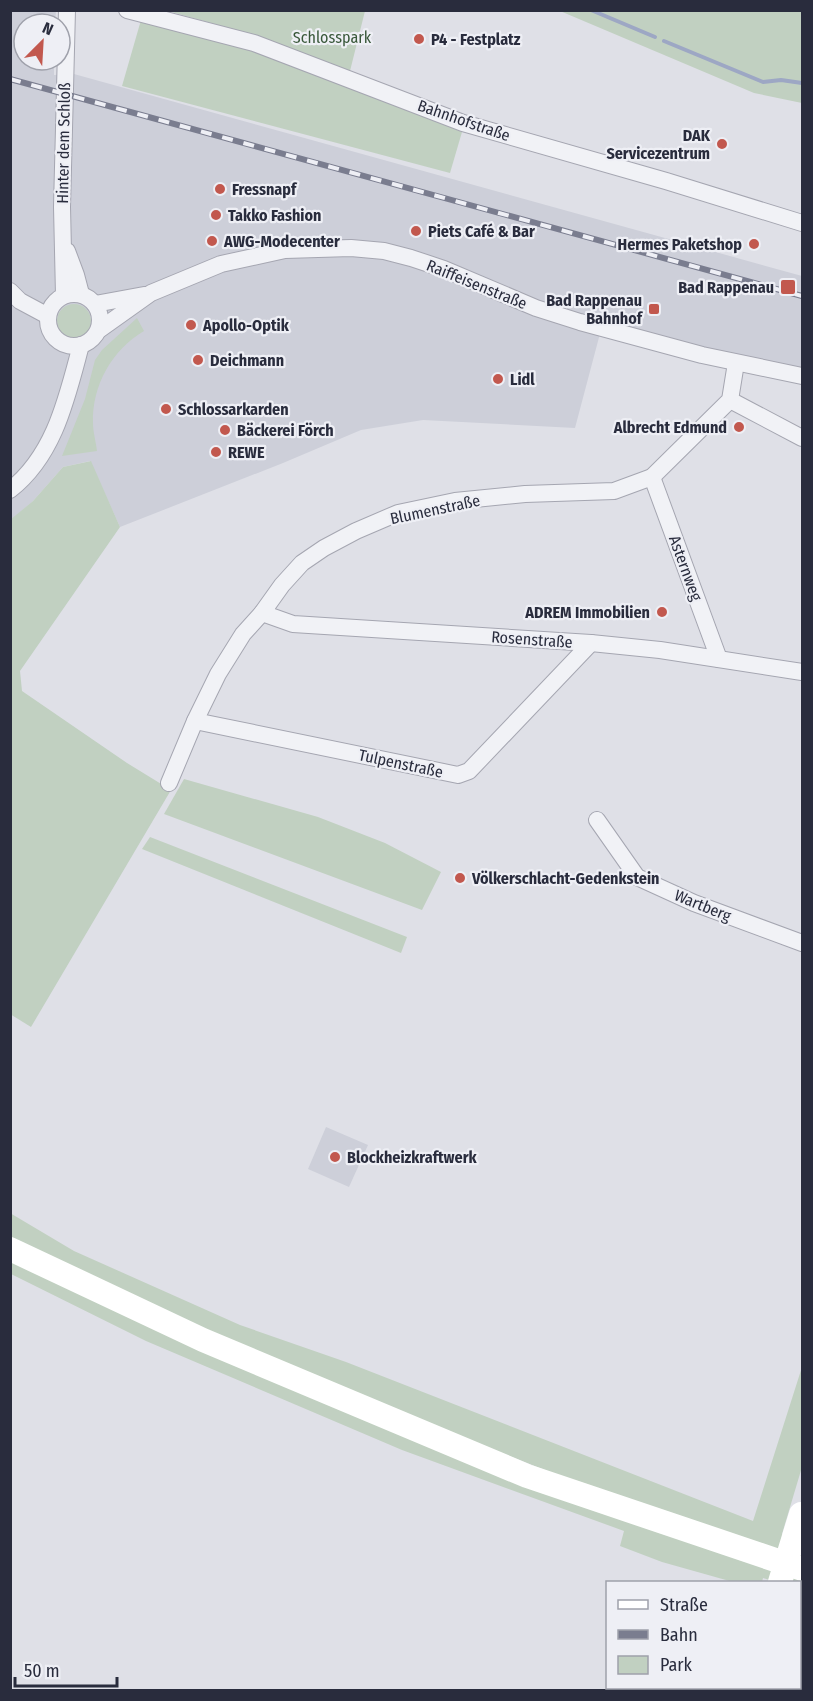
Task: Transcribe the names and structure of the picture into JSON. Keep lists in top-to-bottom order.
{
  "streets": {
    "street": [
      "Bahnhofstraße",
      "Hinter dem Schloß",
      "Raiffeisenstraße",
      "Blumenstraße",
      "Asternweg",
      "Rosenstraße",
      "Tulpenstraße",
      "Wartberg"
    ]
  },
  "crossings": [
    ["Hinter dem Schloß", "Raiffeisenstraße"],
    ["Blumenstraße", "Asternweg"],
    ["Blumenstraße", "Rosenstraße"],
    ["Blumenstraße", "Tulpenstraße"],
    ["Asternweg", "Rosenstraße"],
    ["Rosenstraße", "Tulpenstraße"]
  ],
  "parks": ["Schlosspark"],
  "places": {
    "other": [
      "P4 - Festplatz",
      "DAK Servicezentrum",
      "Fressnapf",
      "Takko Fashion",
      "Piets Café & Bar",
      "AWG-Modecenter",
      "Hermes Paketshop",
      "Apollo-Optik",
      "Deichmann",
      "Lidl",
      "Schlossarkarden",
      "Albrecht Edmund",
      "Bäckerei Förch",
      "REWE",
      "ADREM Immobilien",
      "Völkerschlacht-Gedenkstein",
      "Blockheizkraftwerk"
    ],
    "transit": ["Bad Rappenau", "Bad Rappenau Bahnhof"]
  },
  "legend": ["Straße", "Bahn", "Park"],
  "scale_bar": "50 m",
  "north": "top right"
}
